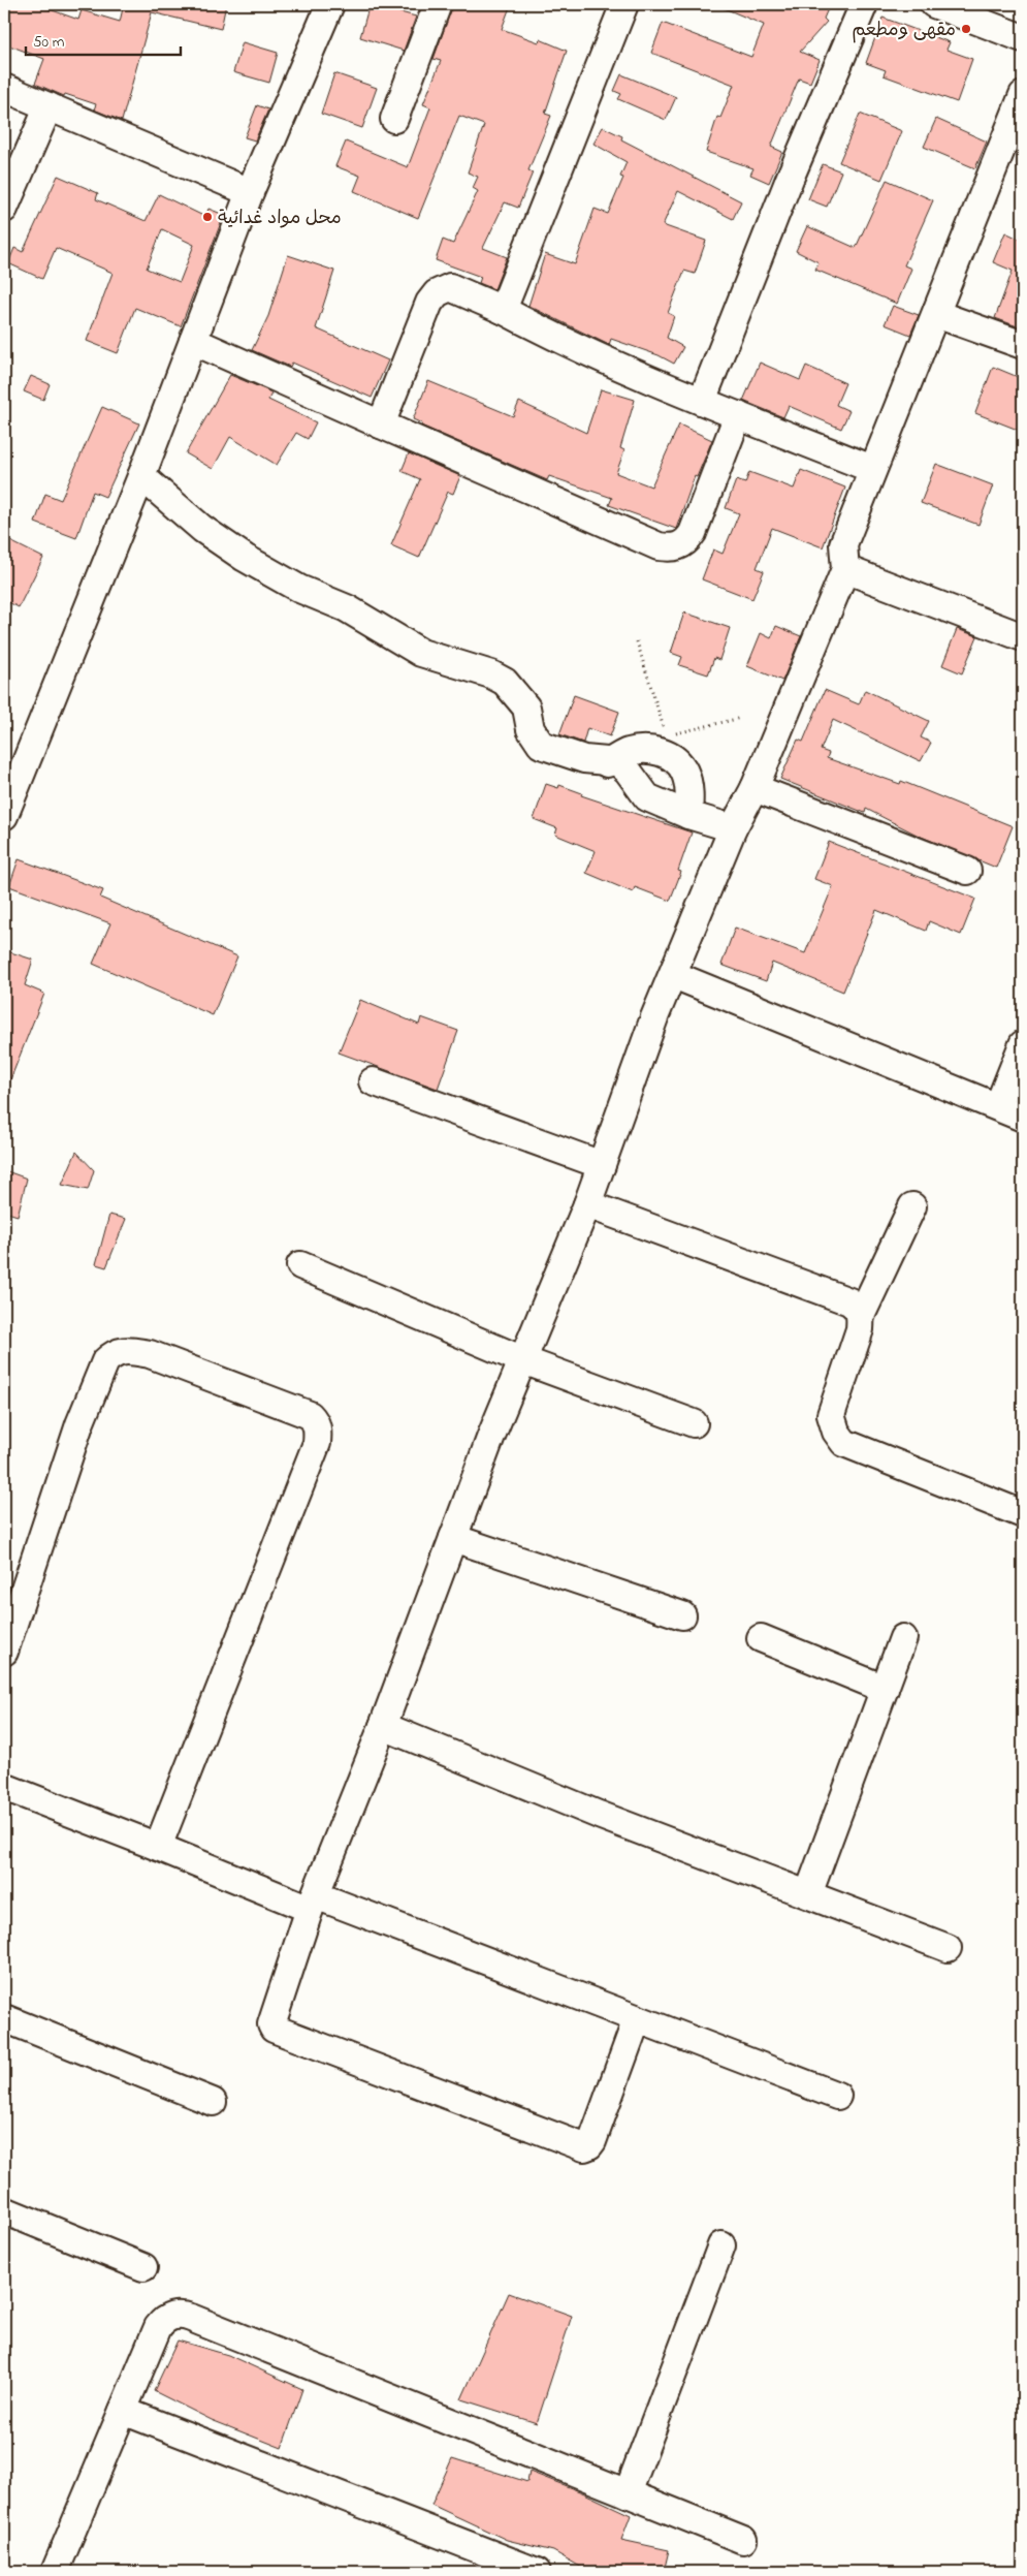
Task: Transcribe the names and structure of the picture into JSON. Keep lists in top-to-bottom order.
{
  "places": ["مقهى ومطعم", "محل مواد غدائية"],
  "scale_bar": "50 m"
}
